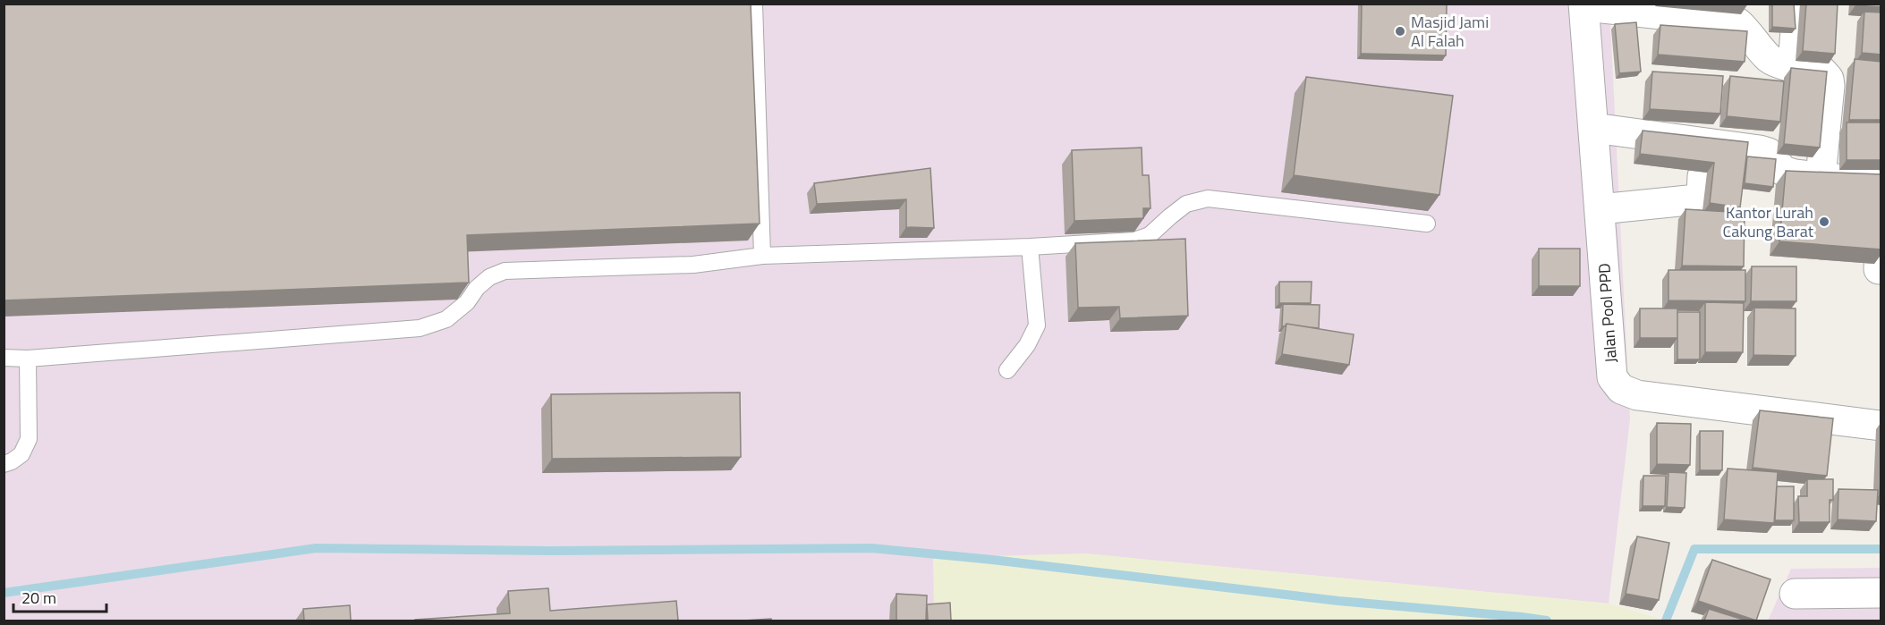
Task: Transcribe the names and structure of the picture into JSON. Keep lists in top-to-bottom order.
{
  "streets": {
    "street": ["Jalan Pool PPD"]
  },
  "places": ["Masjid Jami Al Falah", "Kantor Lurah Cakung Barat"],
  "scale_bar": "20 m"
}
